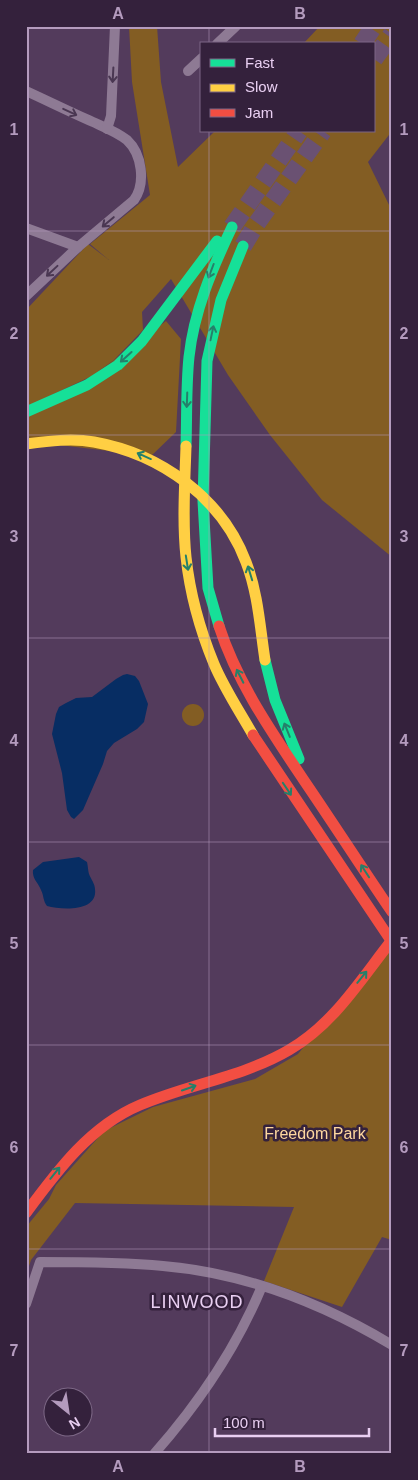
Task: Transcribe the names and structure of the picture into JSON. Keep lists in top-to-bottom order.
{
  "districts": ["LINWOOD"],
  "parks": ["Freedom Park"],
  "legend": ["Fast", "Slow", "Jam"],
  "scale_bar": "100 m",
  "north": "bottom right",
  "grid": {
    "columns": ["A", "B"],
    "rows": [
      "1",
      "2",
      "3",
      "4",
      "5",
      "6",
      "7"
    ]
  }
}
